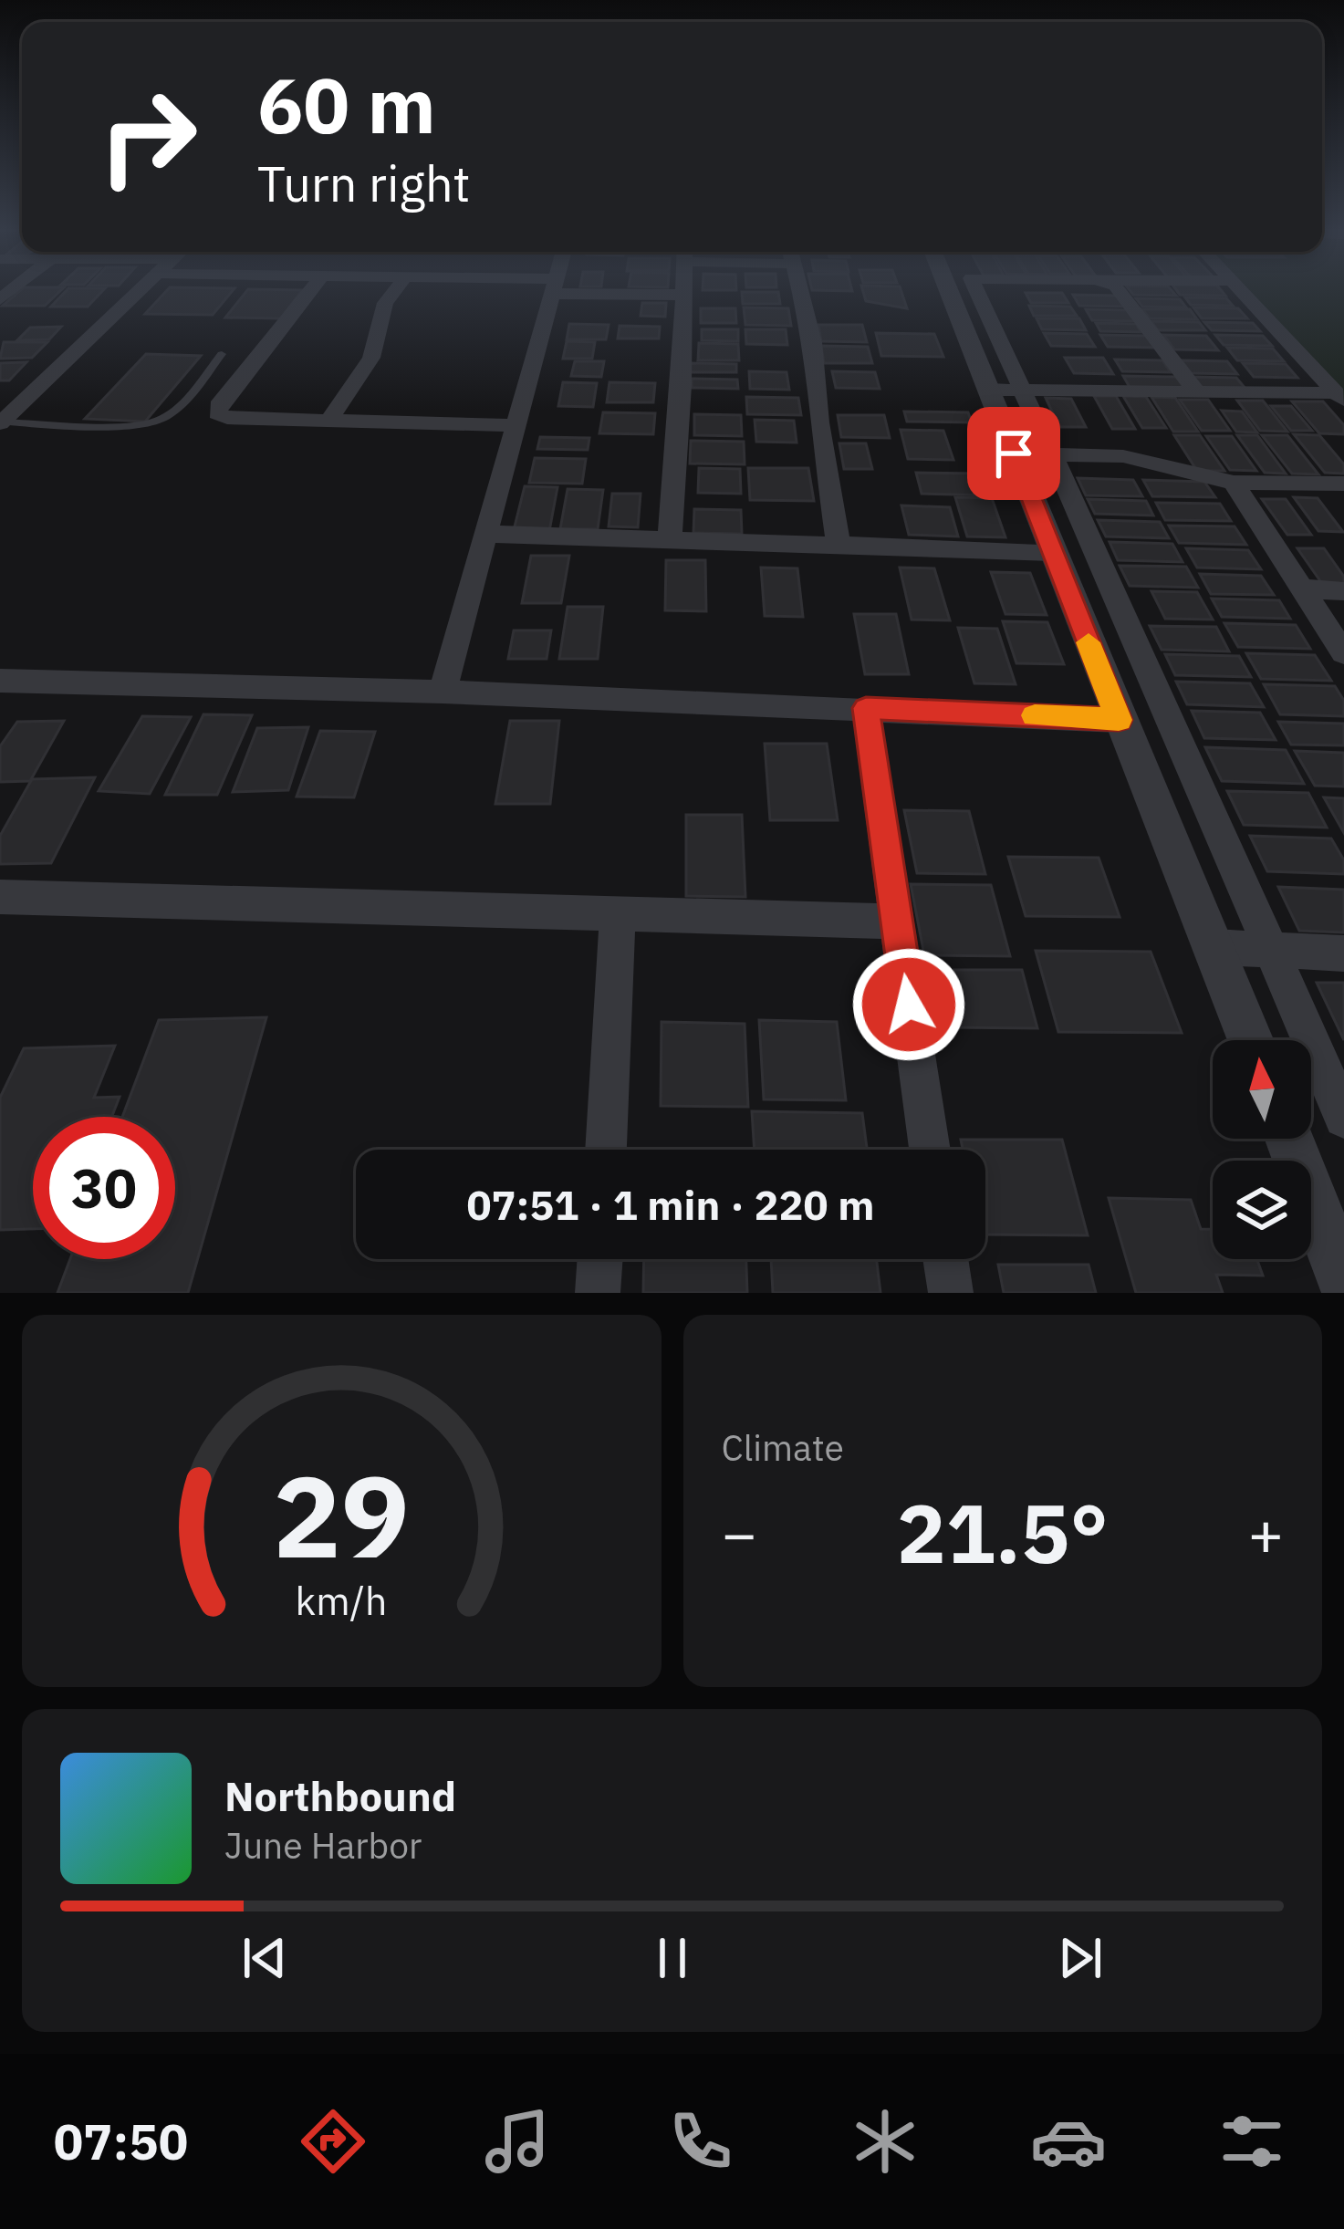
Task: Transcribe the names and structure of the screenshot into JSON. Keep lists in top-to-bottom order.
{
  "north": "top",
  "page": {
    "turn": ["60 m", "Turn right"],
    "limit": "30",
    "trip": "07:51 · 1 min · 220 m",
    "tile": "Climate",
    "heat": ["−", "21.5°", "+"],
    "song": ["Northbound", "June Harbor"],
    "tabs": "07:50",
    "gauge": ["29", "km/h"]
  }
}
